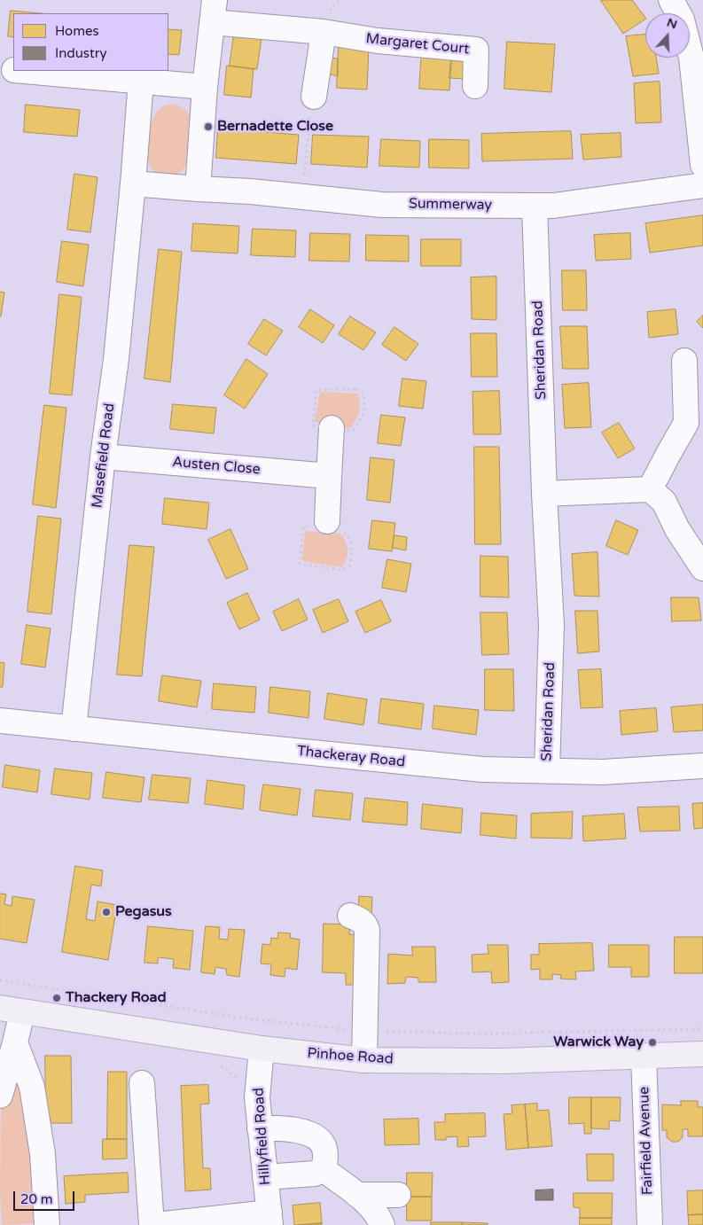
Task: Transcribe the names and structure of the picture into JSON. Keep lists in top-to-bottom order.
{
  "streets": {
    "main road": ["Pinhoe Road"],
    "street": [
      "Margaret Court",
      "Summerway",
      "Sheridan Road",
      "Masefield Road",
      "Austen Close",
      "Thackeray Road",
      "Hillyfield Road",
      "Fairfield Avenue"
    ]
  },
  "crossings": [
    ["Summerway", "Sheridan Road"],
    ["Summerway", "Masefield Road"],
    ["Sheridan Road", "Thackeray Road"],
    ["Masefield Road", "Austen Close"],
    ["Masefield Road", "Thackeray Road"],
    ["Pinhoe Road", "Hillyfield Road"],
    ["Pinhoe Road", "Fairfield Avenue"]
  ],
  "places": [
    "Bernadette Close",
    "Pegasus",
    "Thackery Road",
    "Warwick Way"
  ],
  "legend": ["Homes", "Industry"],
  "scale_bar": "20 m",
  "north": "top"
}
